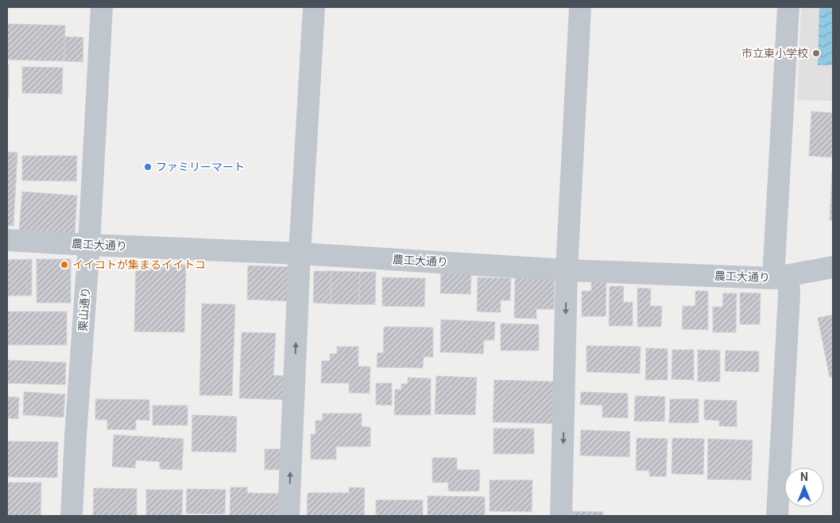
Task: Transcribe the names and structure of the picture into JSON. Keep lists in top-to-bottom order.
{
  "streets": {
    "street": ["農工大通り", "栗山通り"]
  },
  "crossings": [
    ["農工大通り", "栗山通り"]
  ],
  "places": ["市立東小学校", "ファミリーマート", "イイコトが集まるイイトコ"],
  "north": "top"
}
